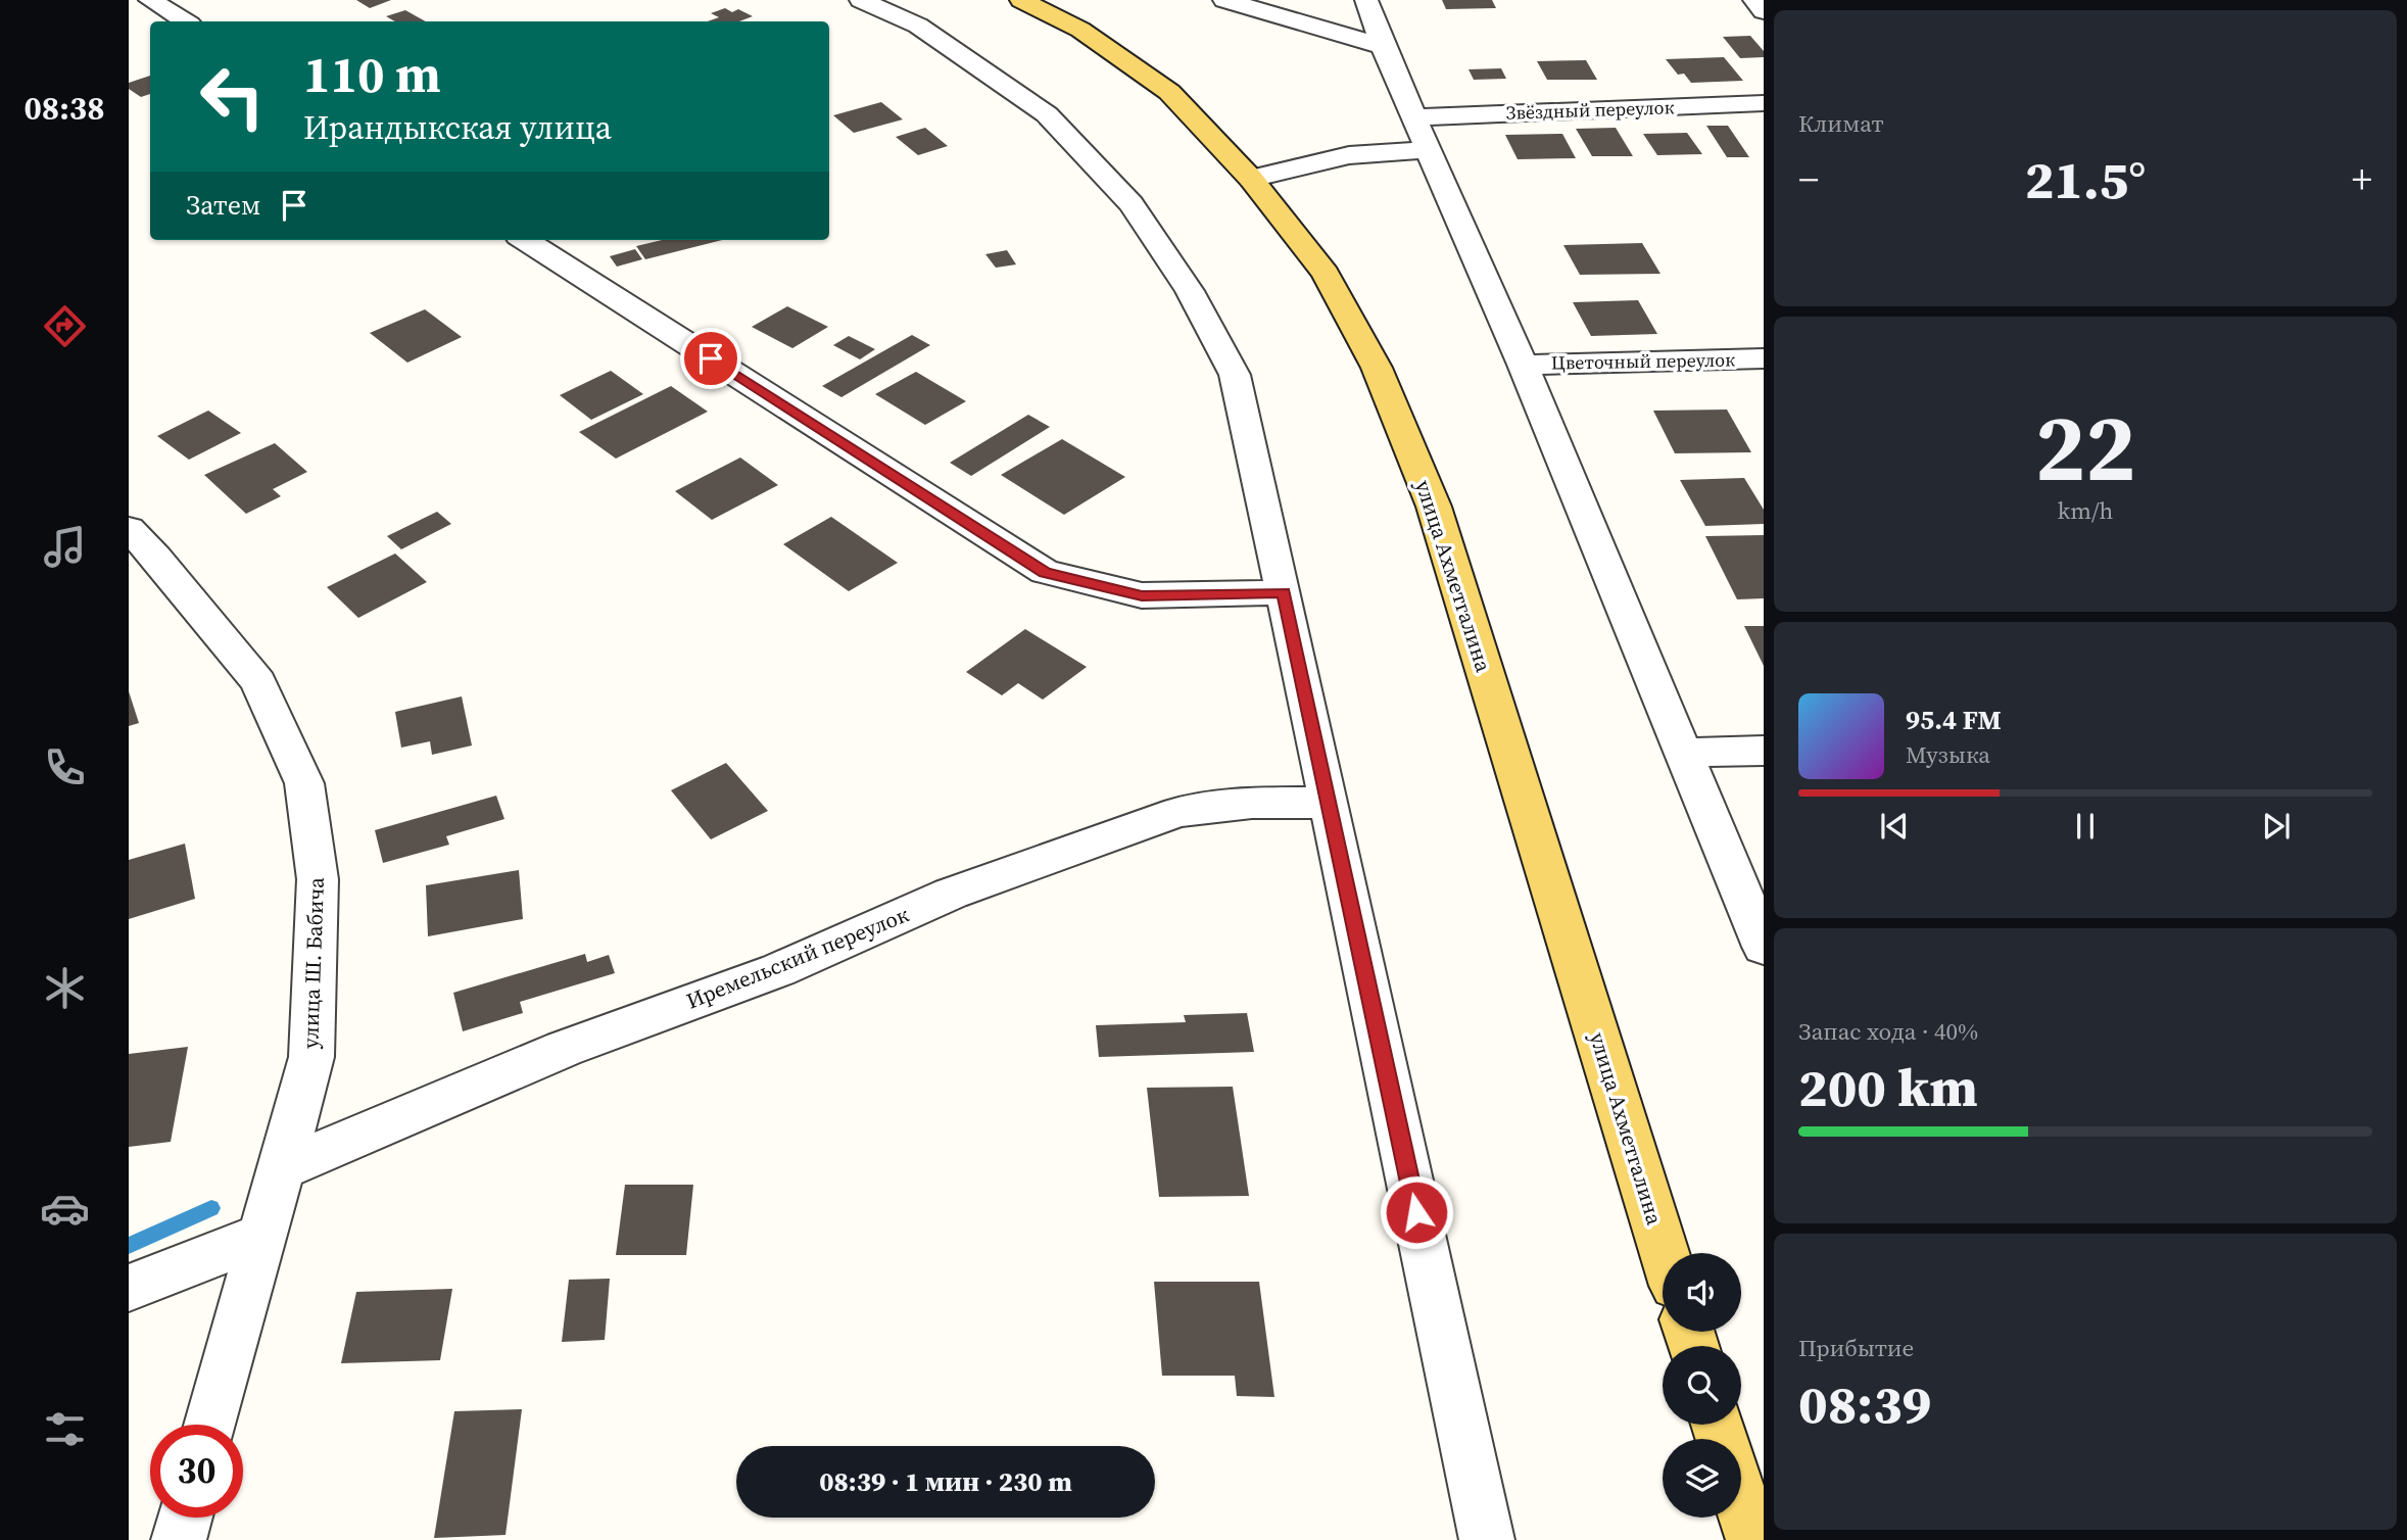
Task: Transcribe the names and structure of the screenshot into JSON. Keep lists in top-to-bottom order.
{
  "streets": {
    "main road": ["улица Ахметгалина"],
    "street": [
      "Звёздный переулок",
      "Цветочный переулок",
      "Иремельский переулок",
      "улица Ш. Бабича"
    ]
  },
  "crossings": [
    ["Иремельский переулок", "улица Ш. Бабича"]
  ],
  "page": {
    "tabs": "08:38",
    "tile": [
      "Климат",
      ["22", "km/h"],
      ["Запас хода · 40%", "200 km"],
      ["Прибытие", "08:39"]
    ],
    "turn": ["110 m", "Ирандыкская улица"],
    "heat": ["−", "21.5°", "+"],
    "then": "Затем",
    "song": ["95.4 FM", "Музыка"],
    "limit": "30",
    "trip": "08:39 · 1 мин · 230 m"
  }
}
